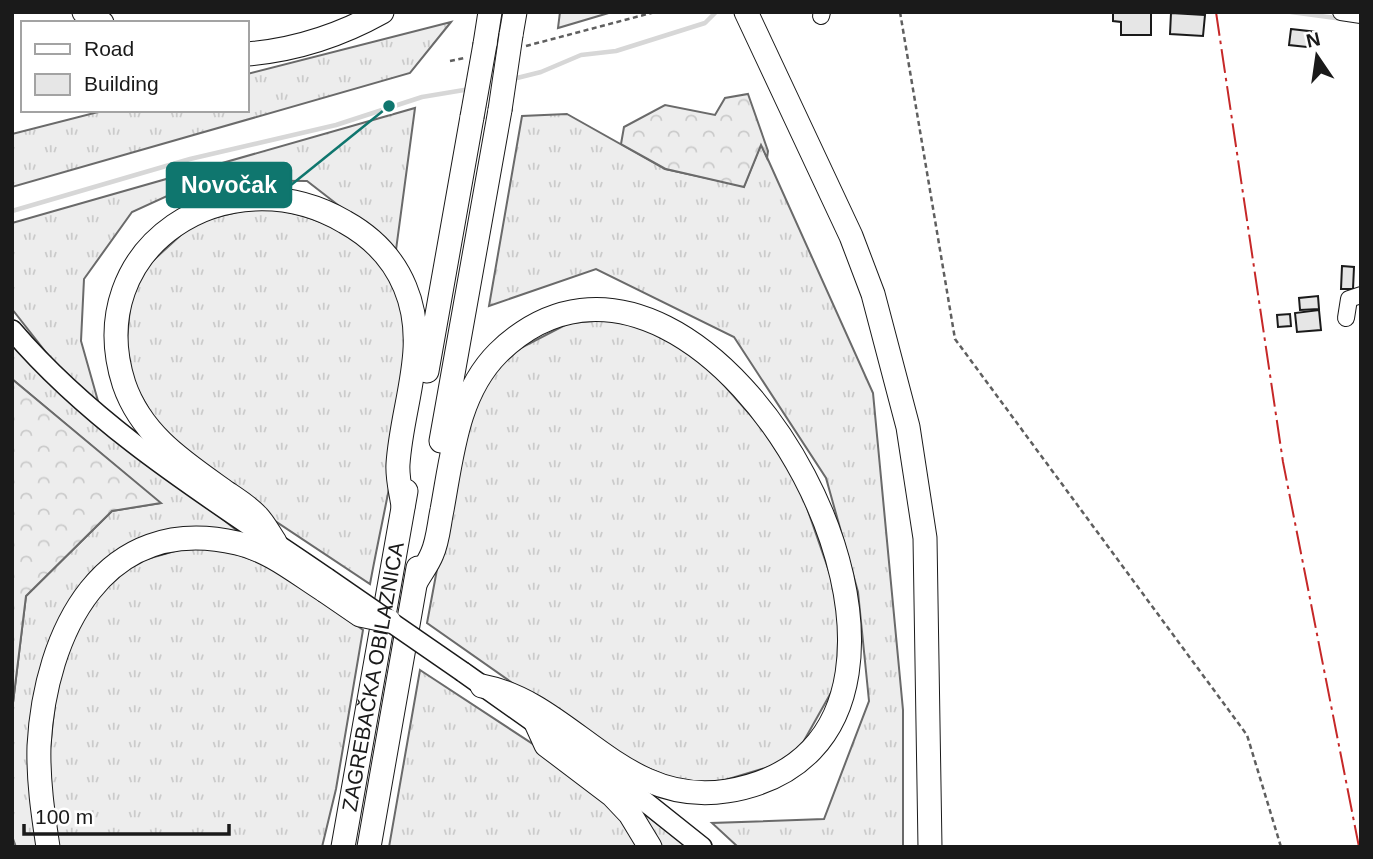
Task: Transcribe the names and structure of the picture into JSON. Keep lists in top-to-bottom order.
{
  "streets": {
    "highway": ["ZAGREBAČKA OBILAZNICA"]
  },
  "places": ["Novočak"],
  "legend": ["Road", "Building"],
  "scale_bar": "100 m",
  "north": "top"
}
